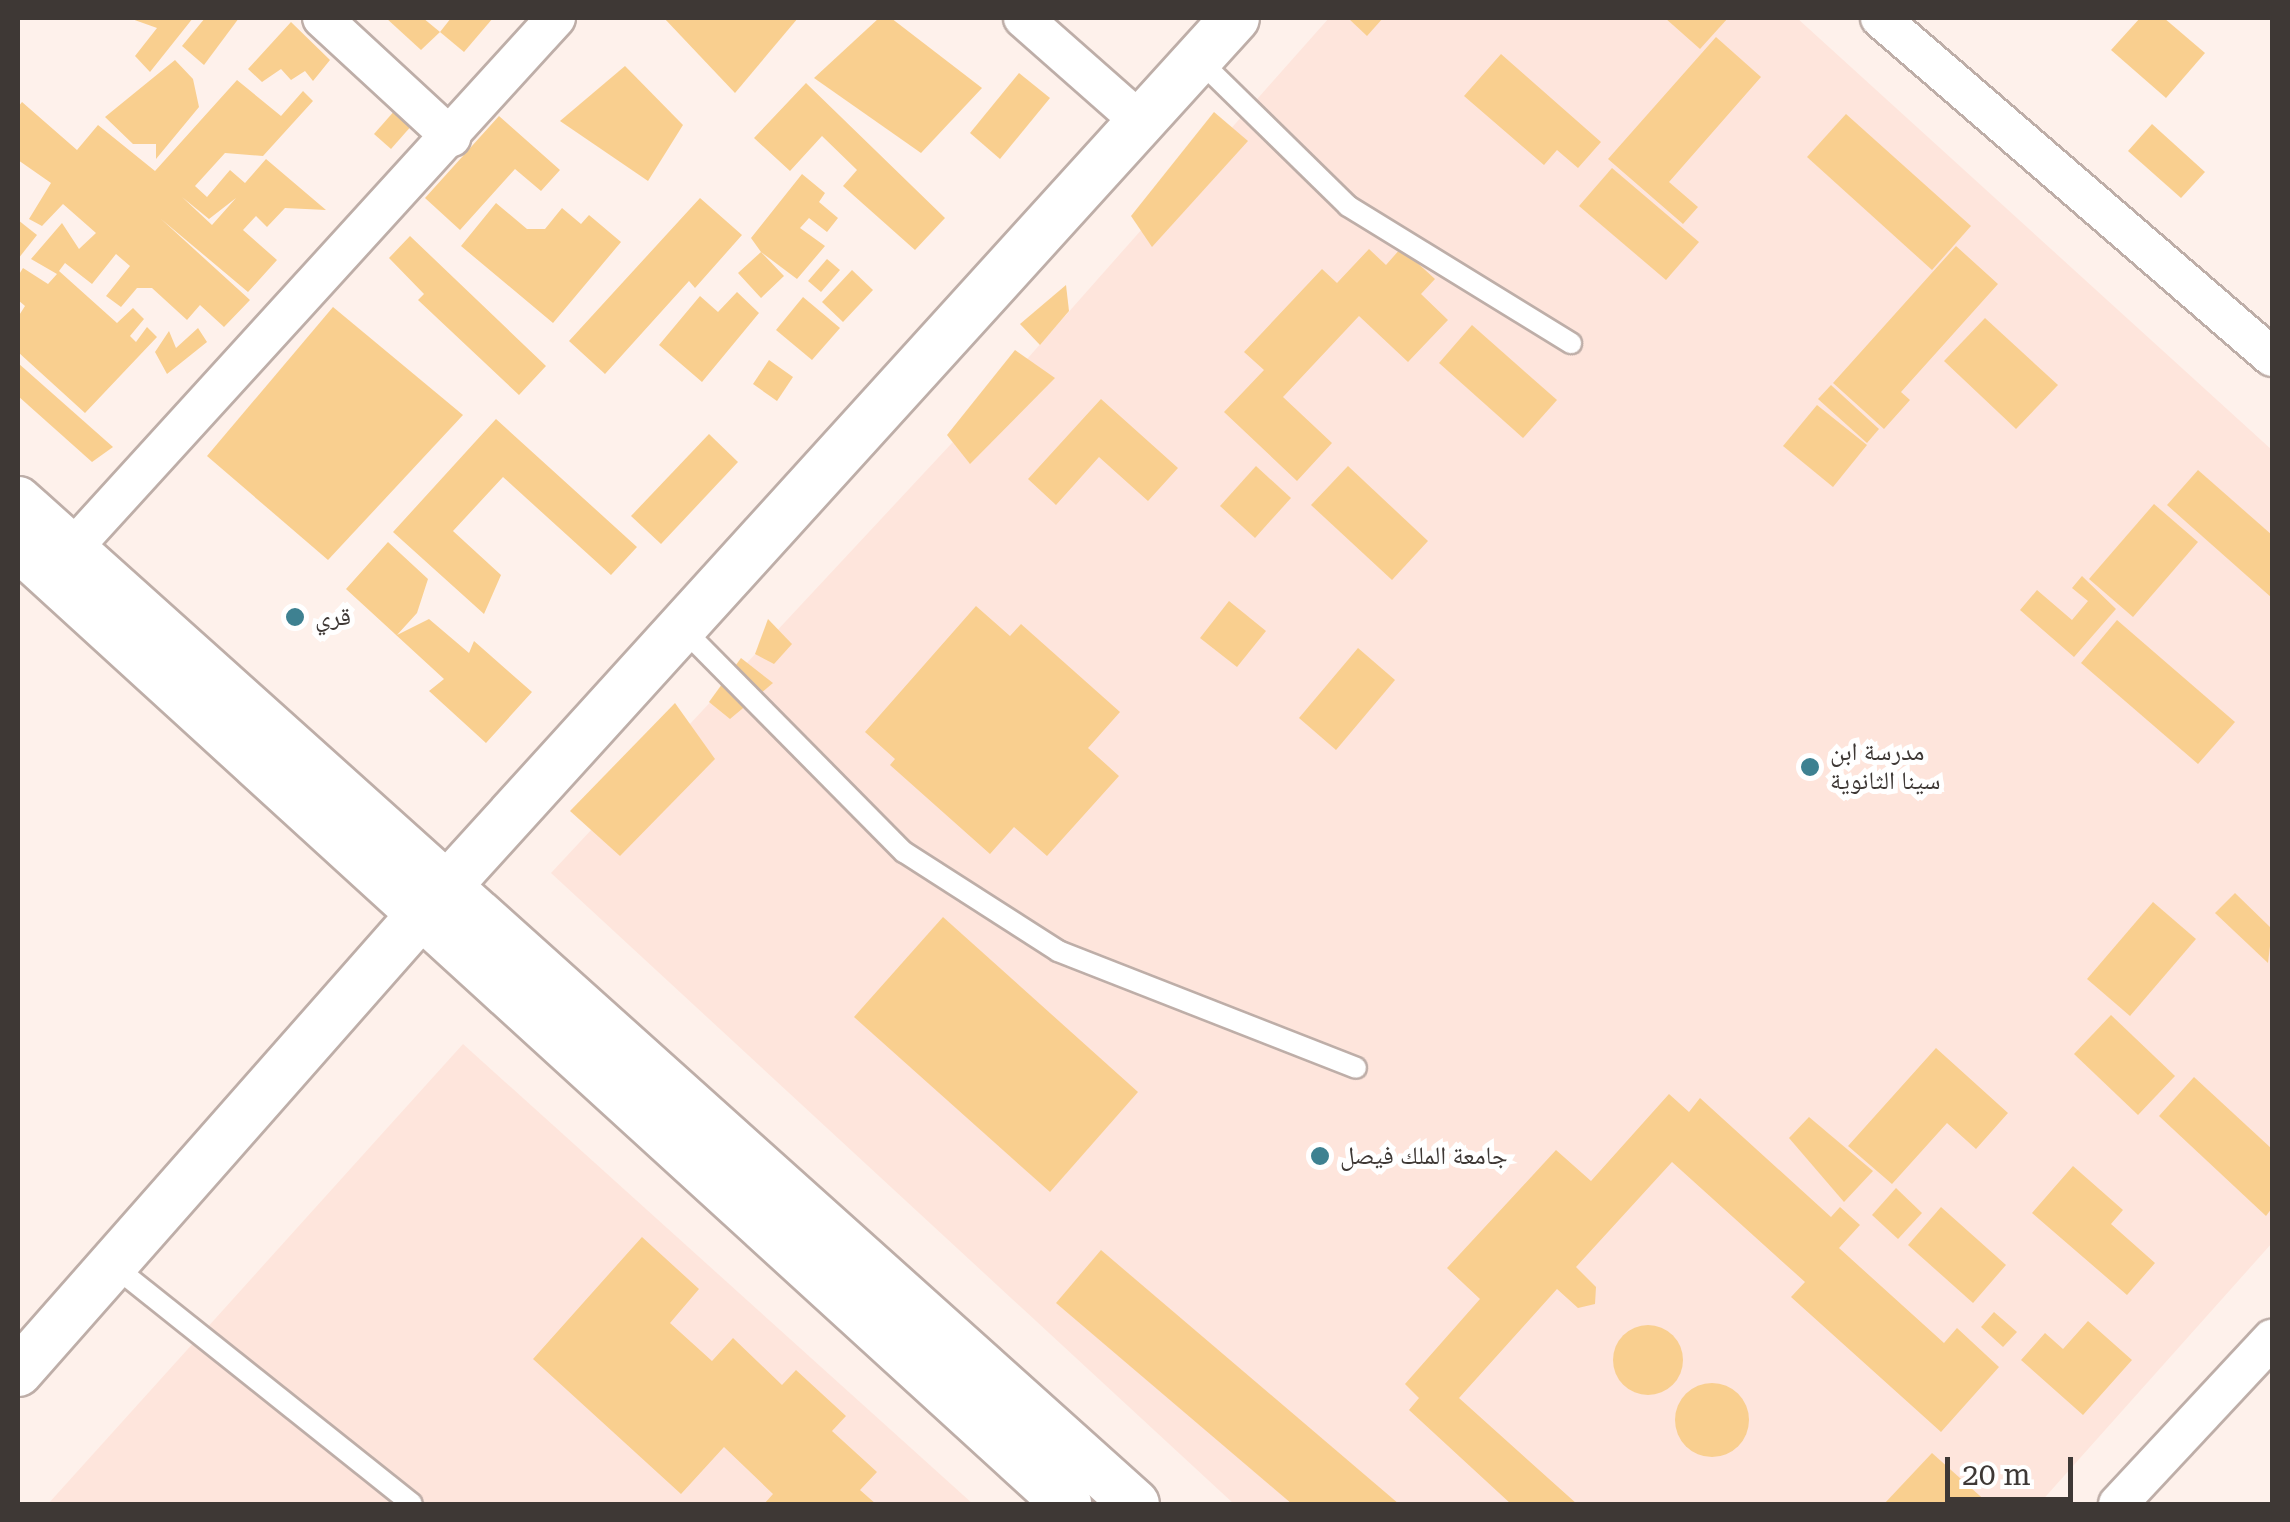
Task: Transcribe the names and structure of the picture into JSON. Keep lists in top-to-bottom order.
{
  "places": ["قري", "مدرسة ابن سينا الثانوية", "جامعة الملك فيصل"],
  "scale_bar": "20 m"
}
